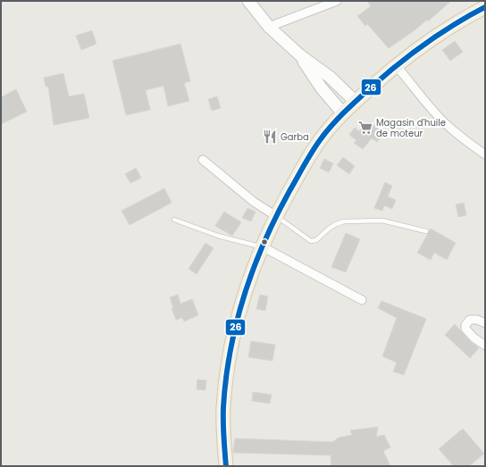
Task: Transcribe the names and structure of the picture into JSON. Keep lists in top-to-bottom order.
{
  "places": {
    "supermarket": ["Magasin d'huile de moteur"],
    "restaurant": ["Garba"]
  },
  "lines": ["transit line 26"]
}
